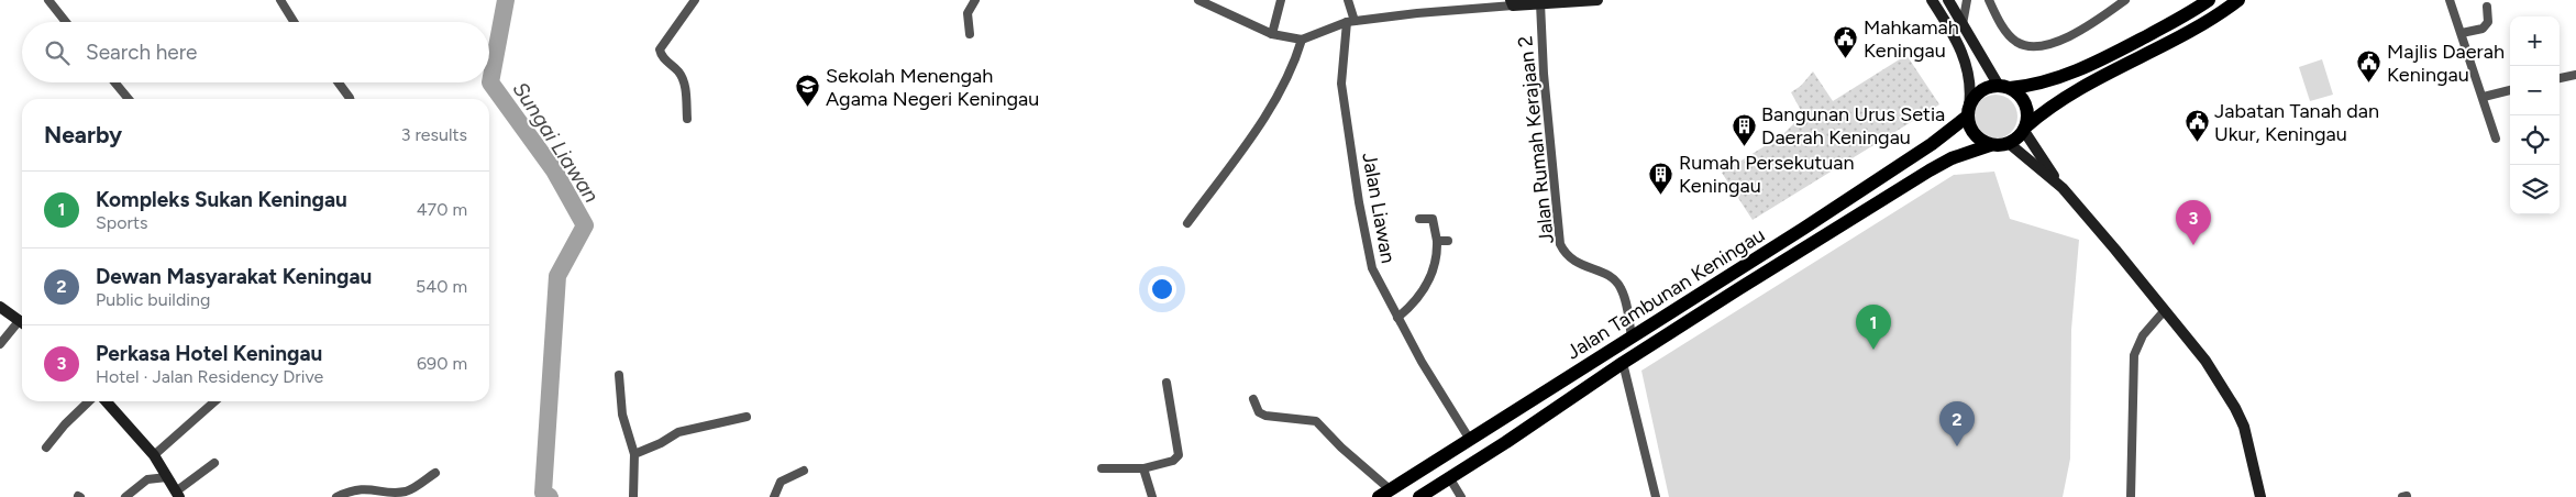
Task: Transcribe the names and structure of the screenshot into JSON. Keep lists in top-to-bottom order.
{
  "streets": {
    "main road": ["Jalan Tambunan Keningau"],
    "street": ["Jalan Rumah Kerajaan 2", "Jalan Liawan"]
  },
  "crossings": [
    ["Jalan Rumah Kerajaan 2", "Jalan Tambunan Keningau"],
    ["Jalan Liawan", "Jalan Tambunan Keningau"]
  ],
  "water": ["Sungai Liawan"],
  "places": {
    "public building": ["Mahkamah Keningau", "Majlis Daerah Keningau", "Jabatan Tanah dan Ukur, Keningau"],
    "school or university": ["Sekolah Menengah Agama Negeri Keningau"],
    "building": ["Bangunan Urus Setia Daerah Keningau", "Rumah Persekutuan Keningau"]
  },
  "page": {
    "map_buttons": ["+", "−"],
    "search": "Search here",
    "heading": ["Nearby", "3 results"],
    "list": [
      {
        "mark": "1",
        "name": "Kompleks Sukan Keningau",
        "note": "Sports",
        "value": "470 m"
      },
      {
        "mark": "2",
        "name": "Dewan Masyarakat Keningau",
        "note": "Public building",
        "value": "540 m"
      },
      {
        "mark": "3",
        "name": "Perkasa Hotel Keningau",
        "note": "Hotel · Jalan Residency Drive",
        "value": "690 m"
      }
    ],
    "pins": ["3", "1", "2"]
  }
}
